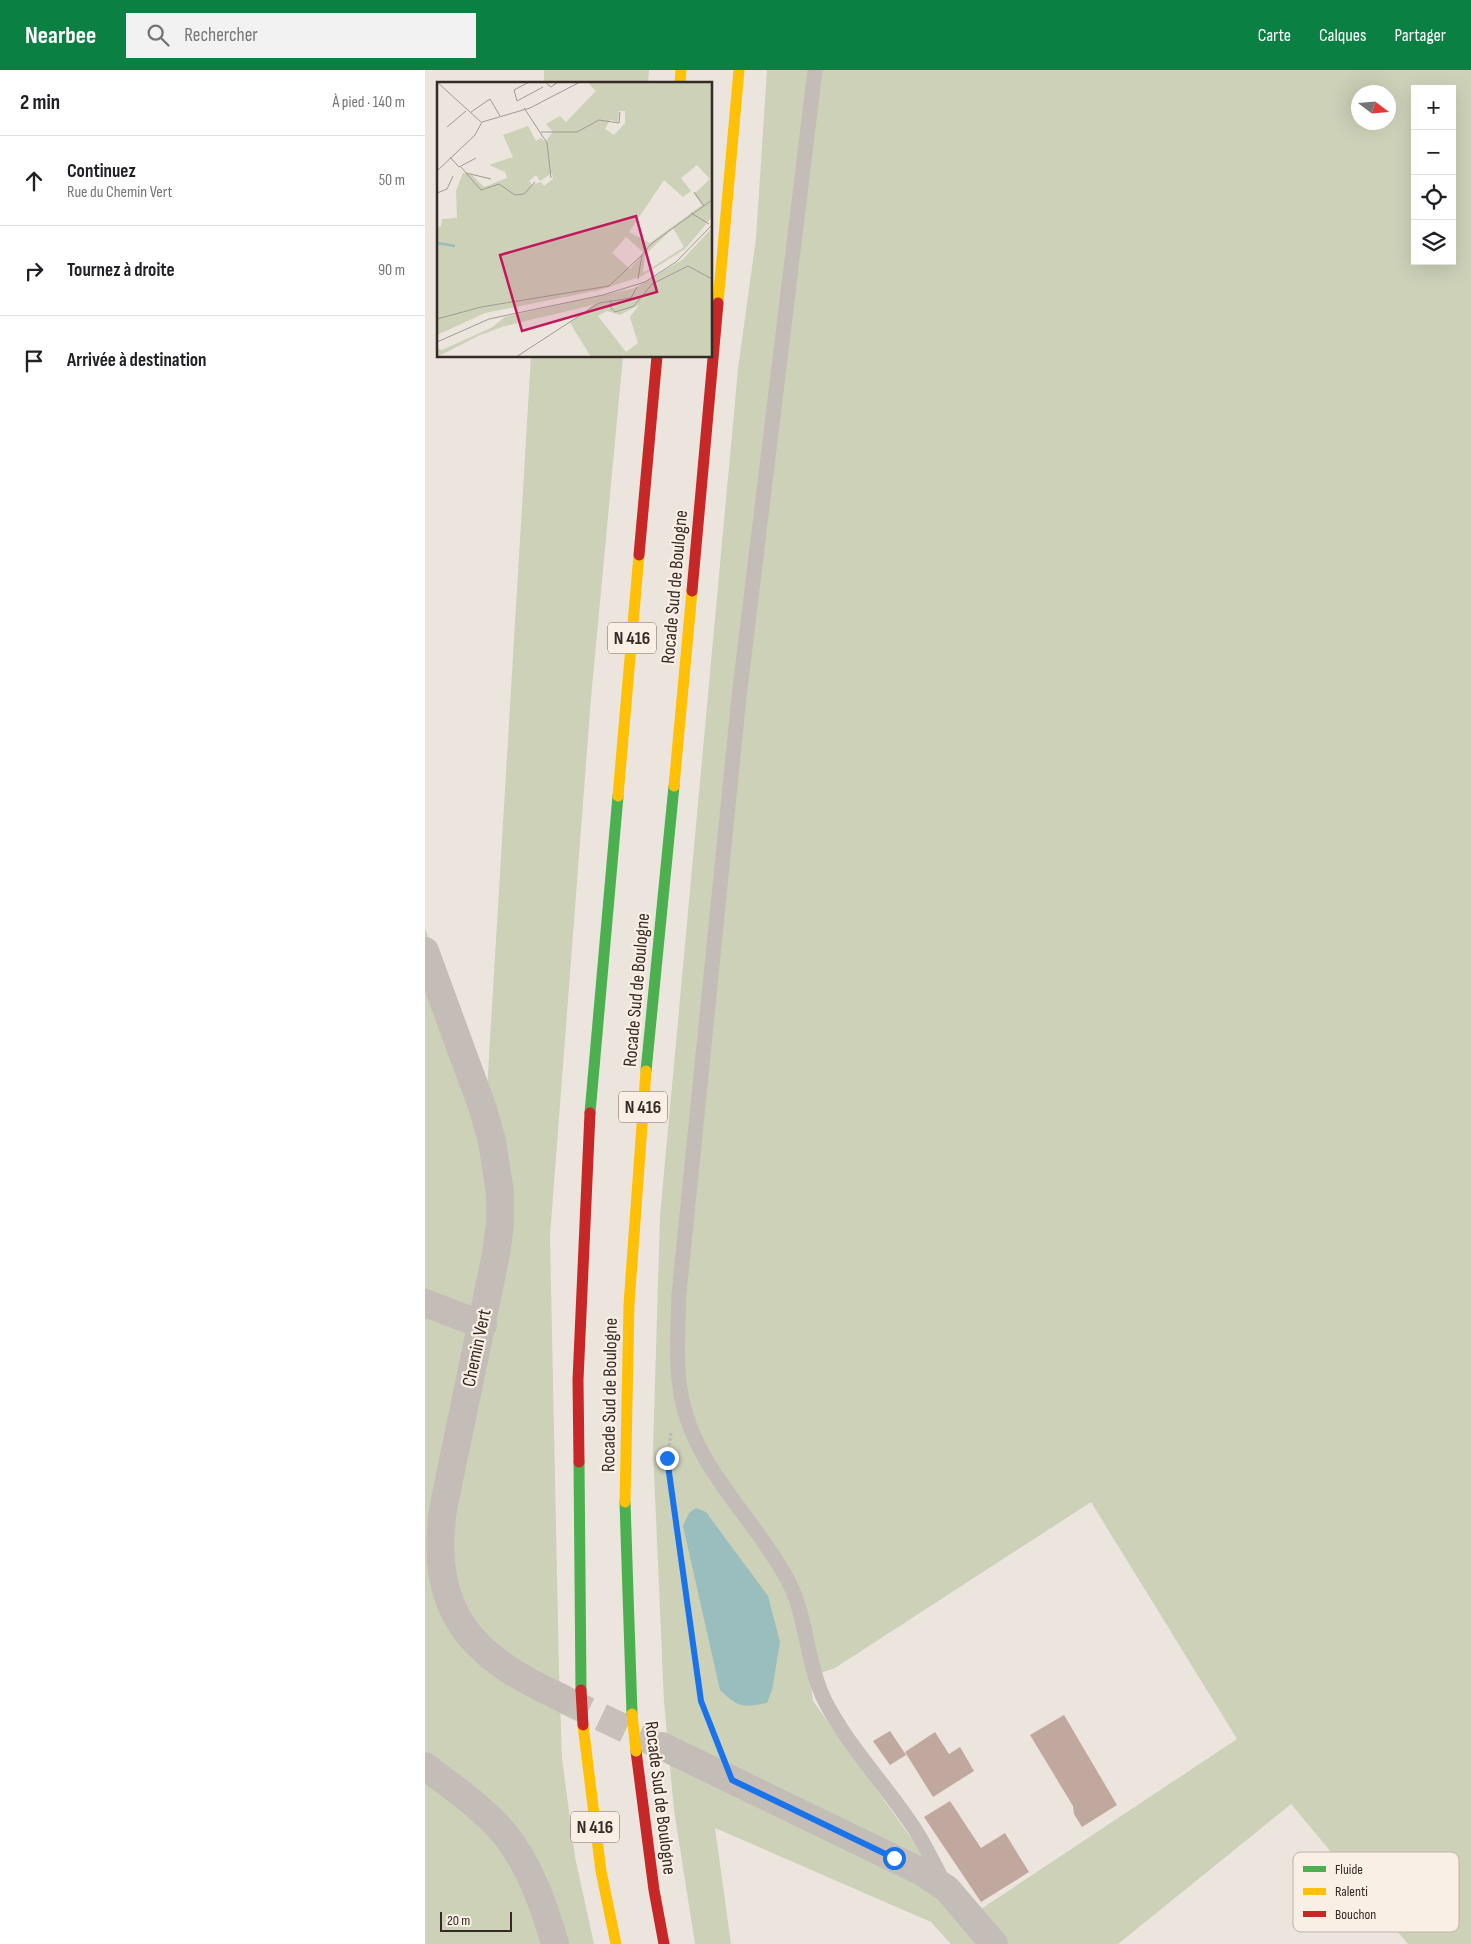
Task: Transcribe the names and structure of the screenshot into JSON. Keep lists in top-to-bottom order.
{
  "streets": {
    "highway": ["Rocade Sud de Boulogne", "N 416"],
    "street": ["Chemin Vert"]
  },
  "crossings": [
    ["Rocade Sud de Boulogne", "Chemin Vert"]
  ],
  "legend": ["Fluide", "Ralenti", "Bouchon"],
  "scale_bar": "20 m",
  "north": "right",
  "page": {
    "header": "Nearbee",
    "search": "Rechercher",
    "nav": ["Carte", "Calques", "Partager"],
    "heading": ["2 min", "À pied · 140 m"],
    "map_buttons": ["+", "−"],
    "list": [
      ["Continuez", "Rue du Chemin Vert", "50 m"],
      ["Tournez à droite", "90 m"],
      "Arrivée à destination"
    ],
    "scale": "20 m"
  }
}
